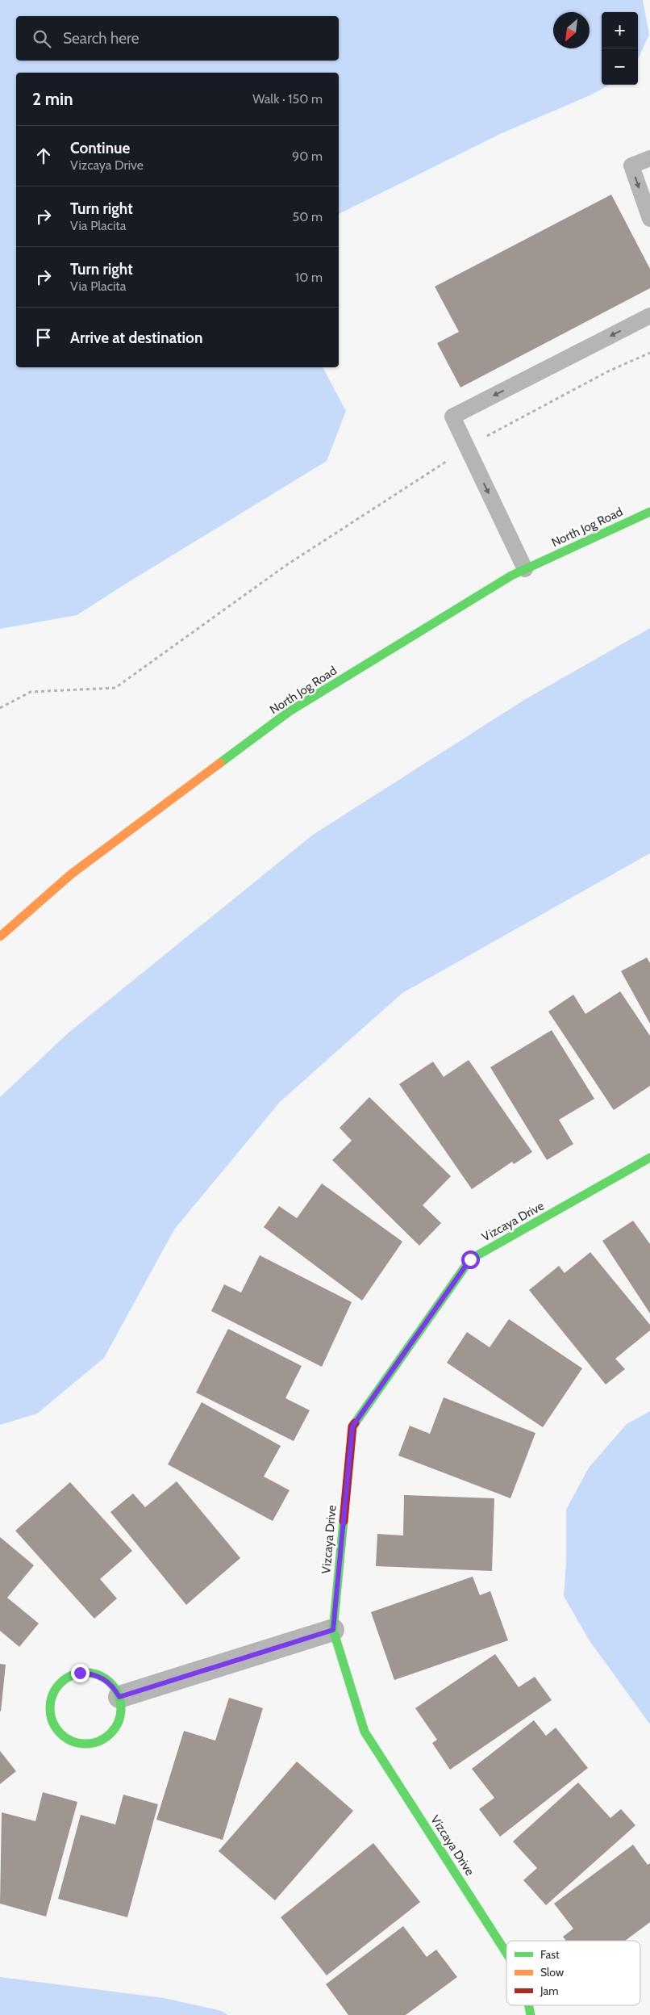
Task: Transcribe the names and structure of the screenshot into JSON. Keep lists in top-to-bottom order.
{
  "streets": {
    "street": ["North Jog Road", "Vizcaya Drive"]
  },
  "legend": ["Fast", "Slow", "Jam"],
  "north": "bottom left",
  "page": {
    "map_buttons": ["+", "−"],
    "search": "Search here",
    "heading": ["2 min", "Walk · 150 m"],
    "list": [
      ["Continue", "Vizcaya Drive", "90 m"],
      ["Turn right", "Via Placita", "50 m"],
      ["Turn right", "Via Placita", "10 m"],
      "Arrive at destination"
    ]
  }
}
